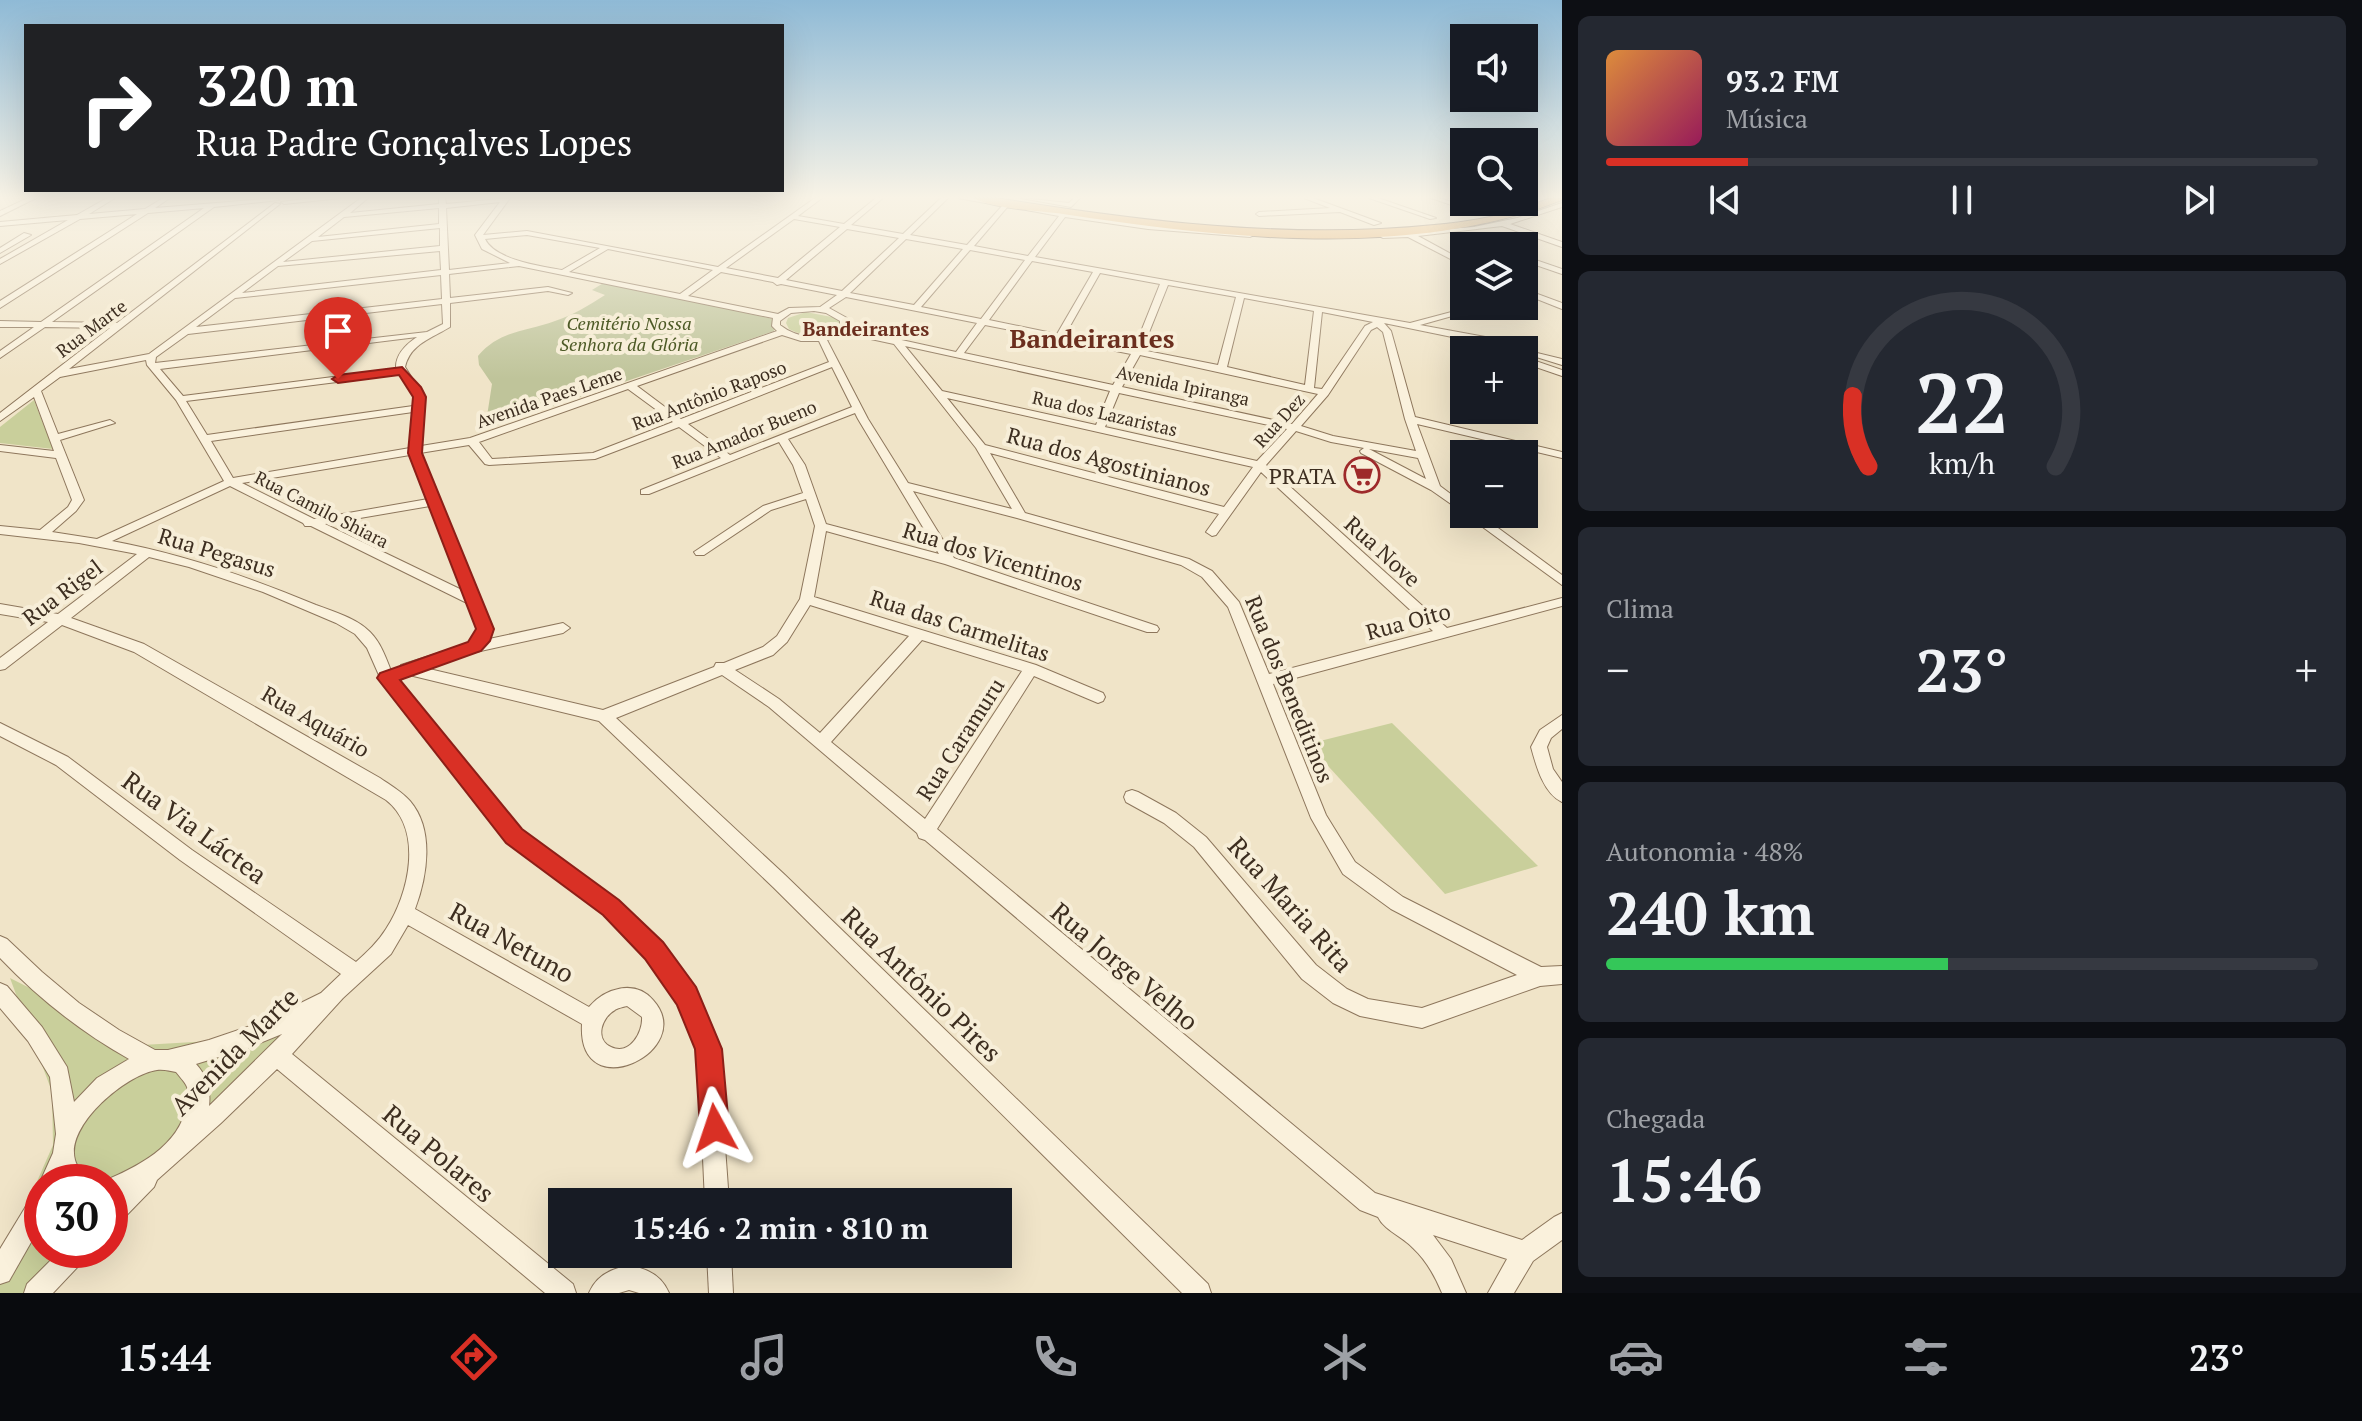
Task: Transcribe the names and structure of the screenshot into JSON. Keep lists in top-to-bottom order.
{
  "streets": {
    "street": [
      "Rua Marte",
      "Avenida Ipiranga",
      "Rua Antônio Raposo",
      "Avenida Paes Leme",
      "Rua dos Lazaristas",
      "Rua Dez",
      "Rua Amador Bueno",
      "Rua dos Agostinianos",
      "Rua Camilo Shiara",
      "Rua Nove",
      "Rua Pegasus",
      "Rua dos Vicentinos",
      "Rua Rigel",
      "Rua Oito",
      "Rua das Carmelitas",
      "Rua dos Beneditinos",
      "Rua Aquário",
      "Rua Caramuru",
      "Rua Via Láctea",
      "Rua Maria Rita",
      "Rua Netuno",
      "Rua Jorge Velho",
      "Rua Antônio Pires",
      "Avenida Marte",
      "Rua Polares"
    ]
  },
  "crossings": [
    ["Avenida Ipiranga", "Rua Dez"],
    ["Rua Antônio Raposo", "Avenida Paes Leme"],
    ["Avenida Paes Leme", "Rua Camilo Shiara"],
    ["Avenida Paes Leme", "Rua Pegasus"],
    ["Rua dos Lazaristas", "Rua Dez"],
    ["Rua dos Lazaristas", "Rua Nove"],
    ["Rua Dez", "Rua dos Agostinianos"],
    ["Rua Dez", "Rua Nove"],
    ["Rua Nove", "Rua Oito"],
    ["Rua Pegasus", "Rua Rigel"],
    ["Rua Rigel", "Rua Aquário"],
    ["Rua Oito", "Rua dos Beneditinos"],
    ["Rua das Carmelitas", "Rua Caramuru"],
    ["Rua dos Beneditinos", "Rua Maria Rita"],
    ["Rua Aquário", "Rua Via Láctea"],
    ["Rua Aquário", "Rua Netuno"],
    ["Rua Aquário", "Avenida Marte"],
    ["Rua Caramuru", "Rua Jorge Velho"],
    ["Avenida Marte", "Rua Polares"]
  ],
  "districts": ["Bandeirantes", "Bandeirantes"],
  "parks": ["Cemitério Nossa Senhora da Glória"],
  "places": {
    "supermarket": ["PRATA"]
  },
  "page": {
    "map_buttons": ["+", "−"],
    "turn": ["320 m", "Rua Padre Gonçalves Lopes"],
    "song": ["93.2 FM", "Música"],
    "tile": [
      "Clima",
      ["Autonomia · 48%", "240 km"],
      ["Chegada", "15:46"]
    ],
    "heat": ["−", "23°", "+"],
    "limit": "30",
    "trip": "15:46 · 2 min · 810 m",
    "tabs": ["15:44", "23°"],
    "gauge": ["22", "km/h"]
  }
}
